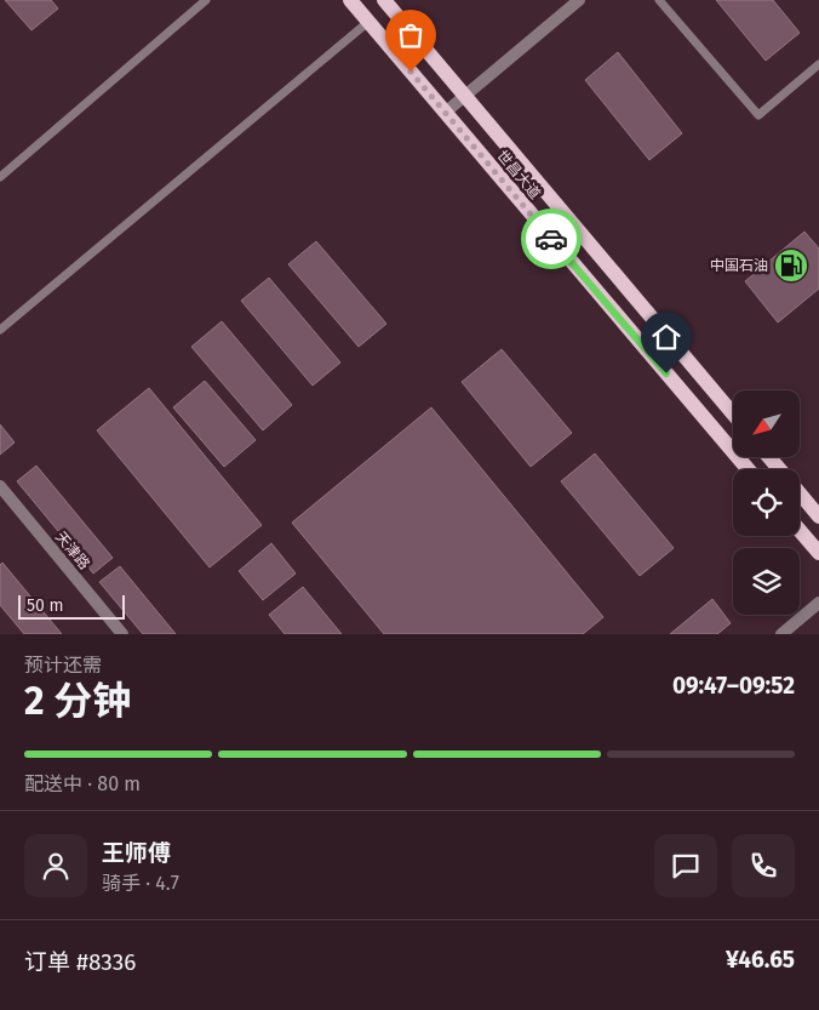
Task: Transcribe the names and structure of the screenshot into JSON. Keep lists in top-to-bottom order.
{
  "streets": {
    "main road": ["世昌大道"],
    "street": ["天津路"]
  },
  "places": {
    "fuel station": ["中国石油"]
  },
  "scale_bar": "50 m",
  "north": "bottom left",
  "page": {
    "scale": "50 m",
    "heading": ["2 分钟", "预计还需", "09:47–09:52"],
    "panel": [
      "王师傅",
      "骑手 · 4.7",
      "订单 #8336",
      "¥46.65"
    ],
    "bar": "配送中 · 80 m"
  }
}
